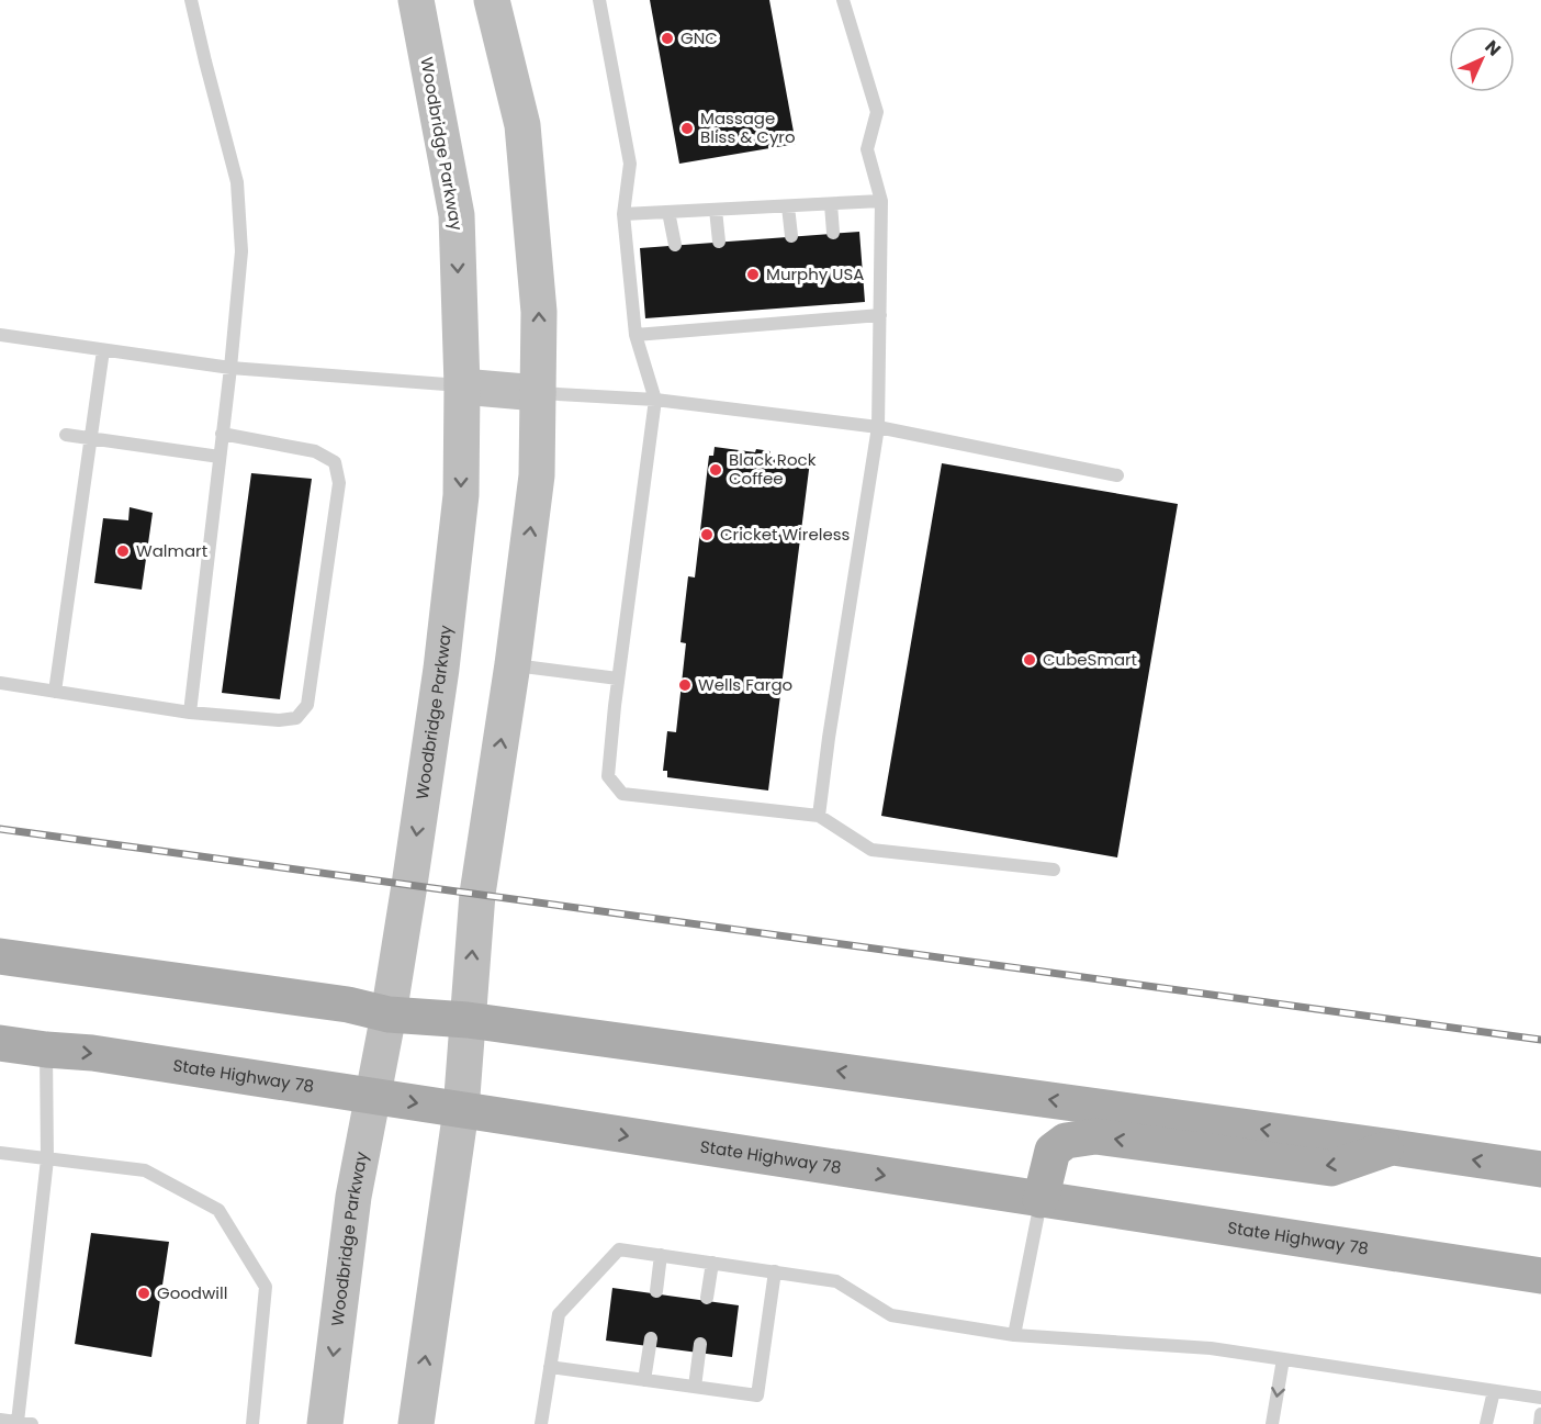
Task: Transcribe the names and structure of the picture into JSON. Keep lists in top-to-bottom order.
{
  "streets": {
    "main road": ["Woodbridge Parkway", "State Highway 78"]
  },
  "crossings": [
    ["Woodbridge Parkway", "State Highway 78"]
  ],
  "places": [
    "GNC",
    "Massage Bliss & Cyro",
    "Murphy USA",
    "Black Rock Coffee",
    "Cricket Wireless",
    "Walmart",
    "CubeSmart",
    "Wells Fargo",
    "Goodwill"
  ],
  "north": "top right"
}
